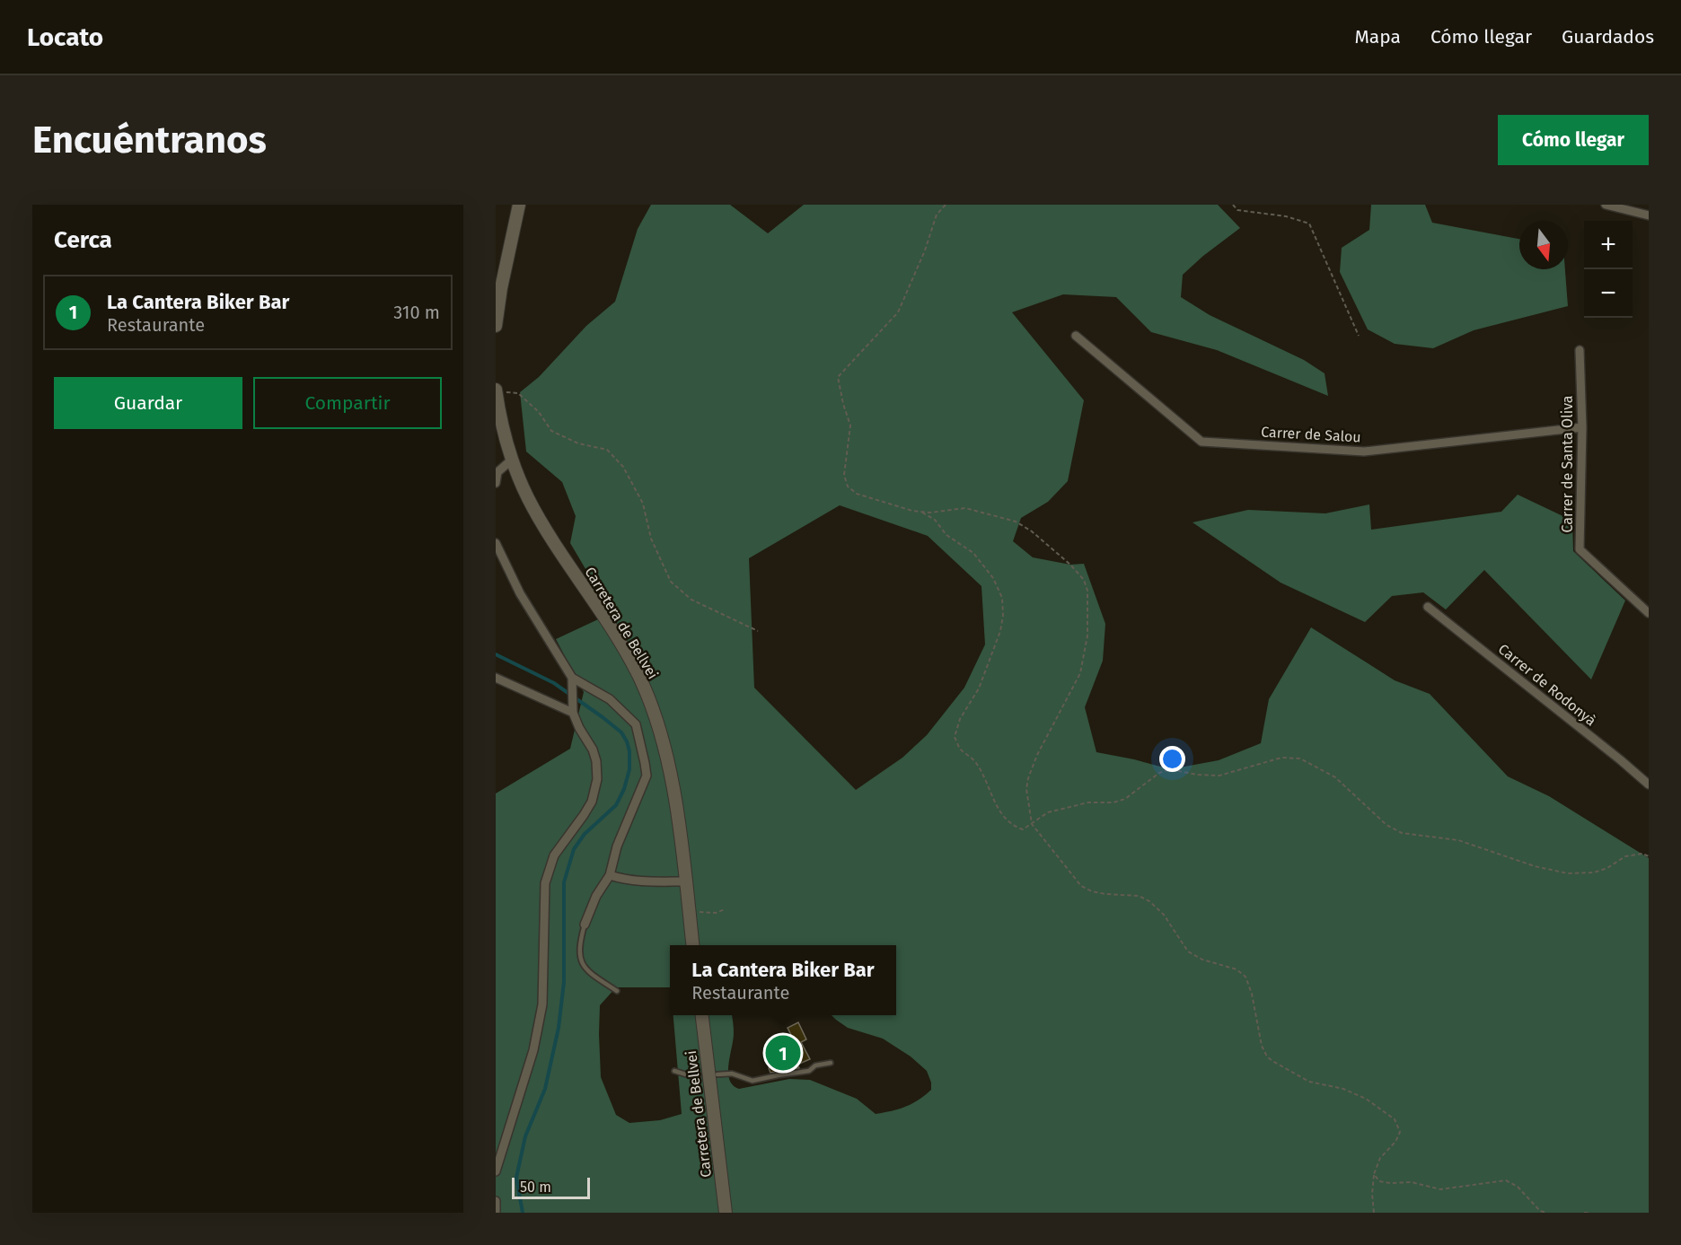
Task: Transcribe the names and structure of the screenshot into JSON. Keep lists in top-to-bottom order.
{
  "streets": {
    "main road": ["Carretera de Bellvei"],
    "street": ["Carrer de Salou", "Carrer de Santa Oliva", "Carrer de Rodonyà"]
  },
  "crossings": [
    ["Carrer de Salou", "Carrer de Santa Oliva"]
  ],
  "scale_bar": "50 m",
  "north": "bottom",
  "page": {
    "header": "Locato",
    "nav": ["Mapa", "Cómo llegar", "Guardados"],
    "buttons": [
      "Cómo llegar",
      ["Guardar", "Compartir"]
    ],
    "title": "Encuéntranos",
    "heading": "Cerca",
    "map_buttons": ["+", "−"],
    "list": [
      {
        "mark": "1",
        "name": "La Cantera Biker Bar",
        "note": "Restaurante",
        "value": "310 m"
      }
    ],
    "popup": ["La Cantera Biker Bar", "Restaurante"],
    "pins": "1",
    "scale": "50 m"
  }
}
